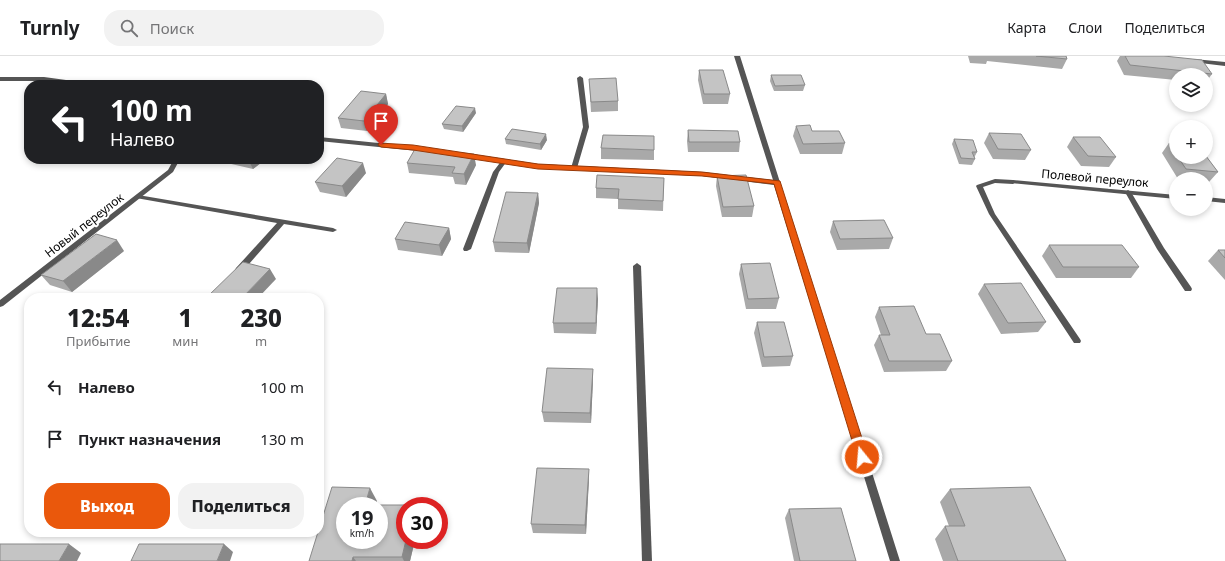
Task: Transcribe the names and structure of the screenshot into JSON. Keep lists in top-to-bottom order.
{
  "streets": {
    "street": ["Полевой переулок", "Новый переулок"]
  },
  "page": {
    "header": "Turnly",
    "search": "Поиск",
    "nav": ["Карта", "Слои", "Поделиться"],
    "map_buttons": ["+", "−"],
    "turn": ["100 m", "Налево"],
    "eta": [
      "12:54",
      "Прибытие",
      "1",
      "мин",
      "230",
      "m"
    ],
    "list": [
      {
        "name": "Налево",
        "value": "100 m"
      },
      {
        "name": "Пункт назначения",
        "value": "130 m"
      }
    ],
    "buttons": ["Выход", "Поделиться"],
    "speed": "19 km/h",
    "limit": "30"
  }
}
